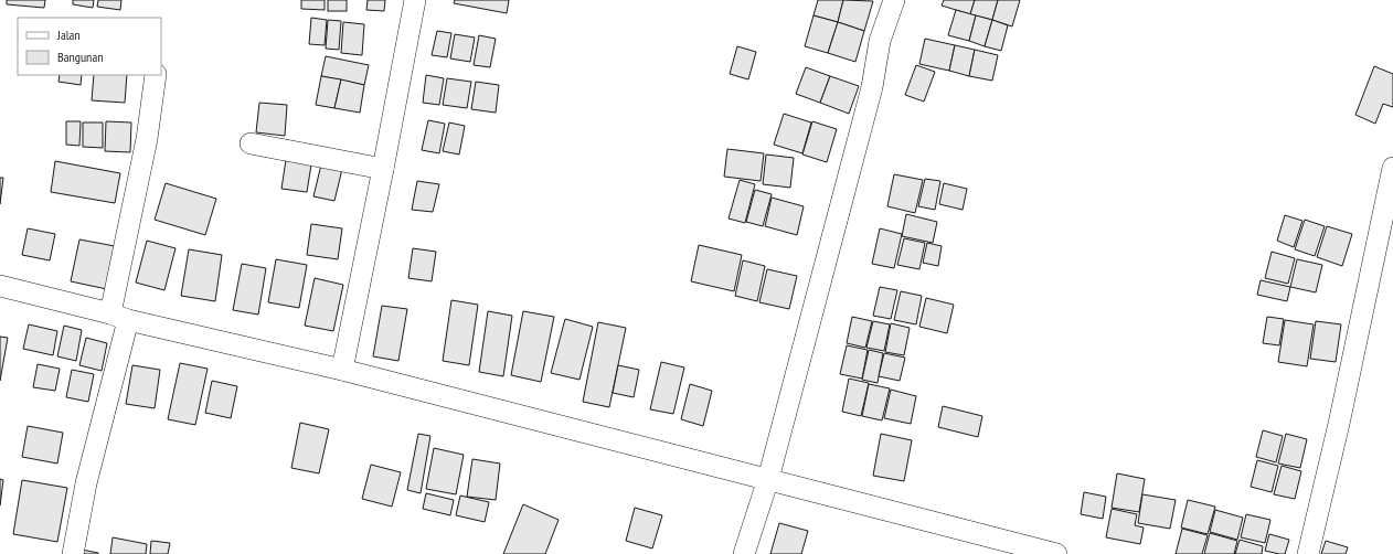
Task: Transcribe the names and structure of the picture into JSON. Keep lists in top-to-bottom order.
{
  "legend": ["Jalan", "Bangunan"]
}
